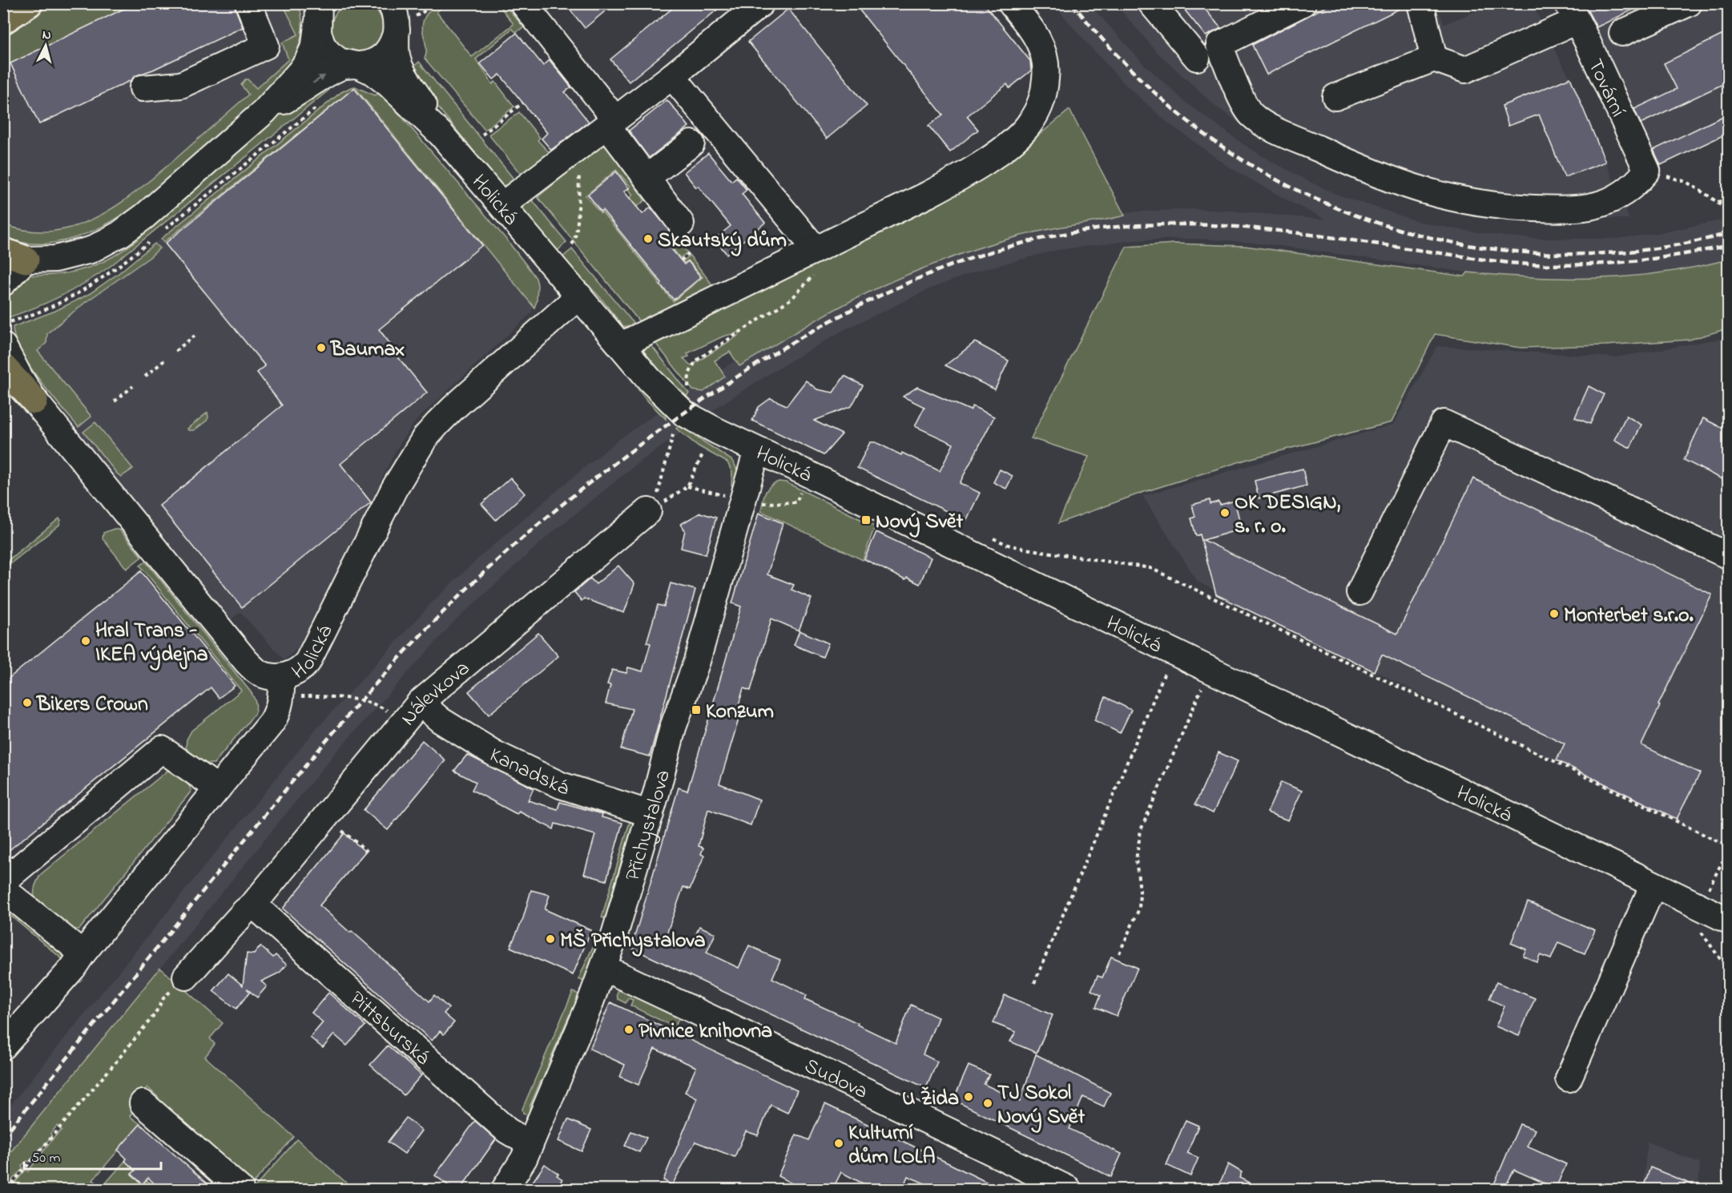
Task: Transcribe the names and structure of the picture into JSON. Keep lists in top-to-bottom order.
{
  "streets": {
    "street": [
      "Tovární",
      "Holická",
      "Nálevkova",
      "Kanadská",
      "Přichystalova",
      "Pittsburská",
      "Sudova"
    ]
  },
  "crossings": [
    ["Holická", "Přichystalova"],
    ["Nálevkova", "Kanadská"],
    ["Nálevkova", "Pittsburská"],
    ["Kanadská", "Přichystalova"],
    ["Přichystalova", "Pittsburská"],
    ["Přichystalova", "Sudova"]
  ],
  "places": {
    "other": [
      "Skautský dům",
      "Baumax",
      "OK DESIGN, s. r. o.",
      "Monterbet s.r.o.",
      "Hral Trans - IKEA výdejna",
      "Bikers Crown",
      "MŠ Přichystalova",
      "Pivnice knihovna",
      "U Žida",
      "TJ Sokol Nový Svět",
      "Kulturní dům LOLA"
    ],
    "transit": ["Nový Svět", "Konzum"]
  },
  "scale_bar": "50 m",
  "north": "top"
}
